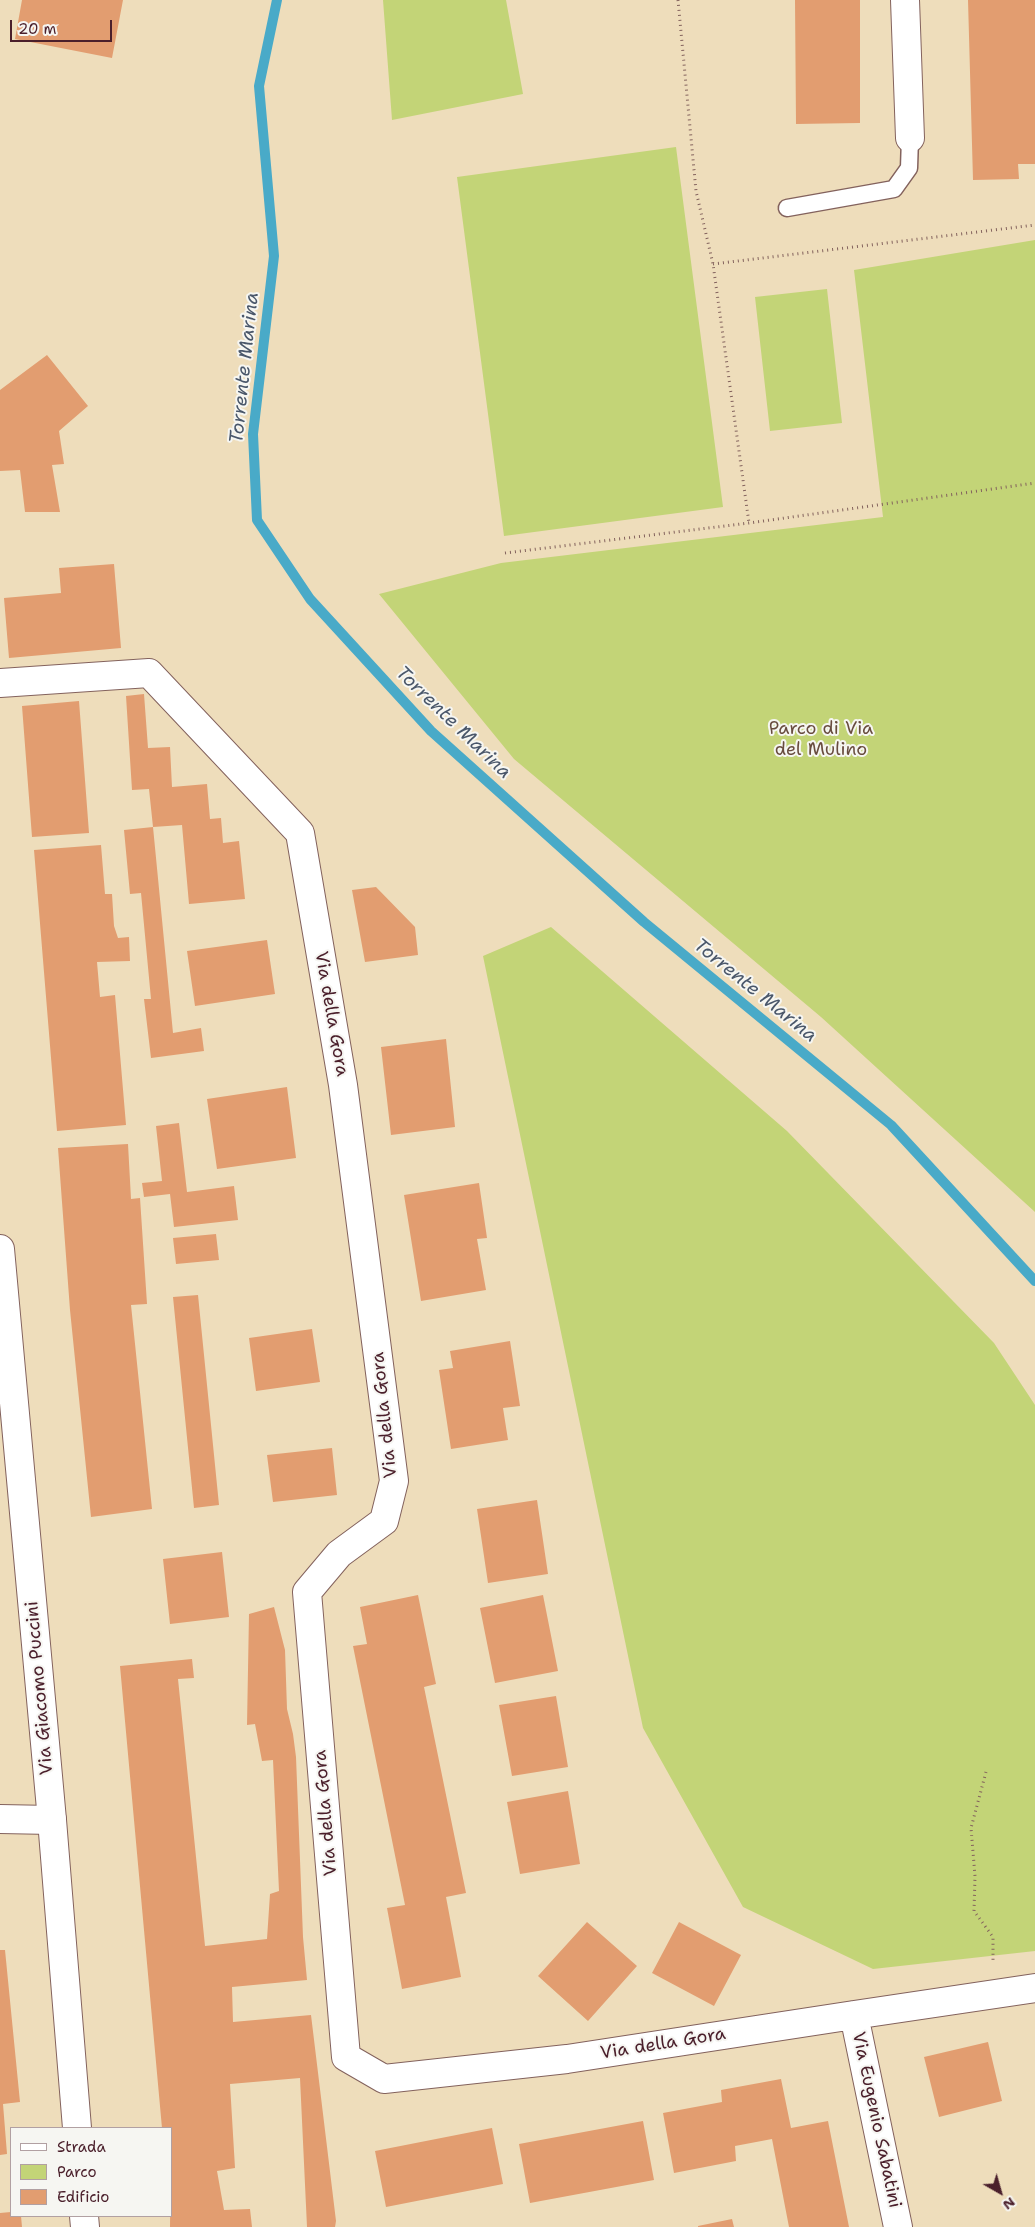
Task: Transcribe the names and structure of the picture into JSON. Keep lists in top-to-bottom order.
{
  "streets": {
    "street": ["Via della Gora", "Via Giacomo Puccini", "Via Eugenio Sabatini"]
  },
  "crossings": [
    ["Via della Gora", "Via Eugenio Sabatini"]
  ],
  "water": ["Torrente Marina"],
  "parks": ["Parco di Via del Mulino"],
  "legend": ["Strada", "Parco", "Edificio"],
  "scale_bar": "20 m",
  "north": "bottom right"
}
